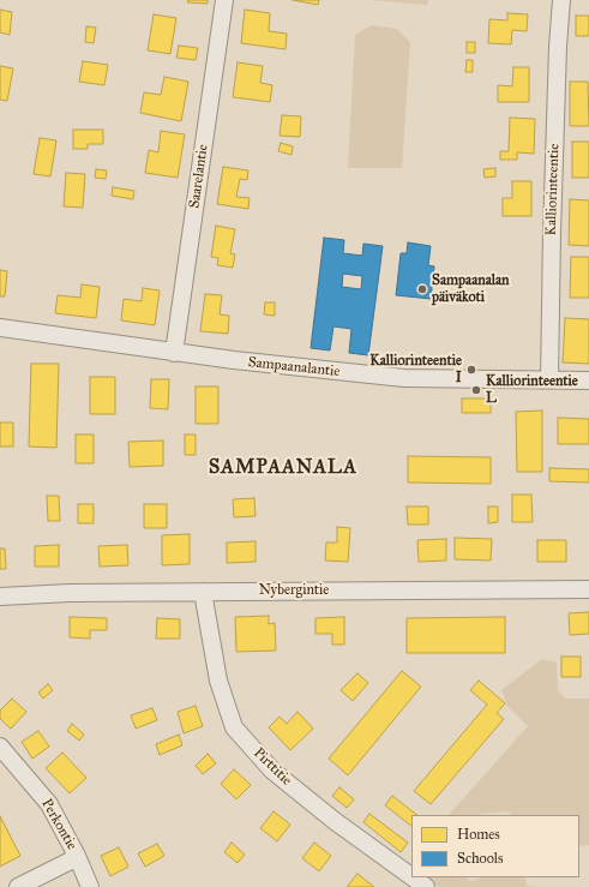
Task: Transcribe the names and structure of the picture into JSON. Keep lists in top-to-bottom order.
{
  "streets": {
    "street": [
      "Saarelantie",
      "Kalliorinteentie",
      "Sampaanalantie",
      "Nybergintie",
      "Pirttitie",
      "Perkontie"
    ]
  },
  "crossings": [
    ["Saarelantie", "Sampaanalantie"],
    ["Kalliorinteentie", "Sampaanalantie"],
    ["Nybergintie", "Pirttitie"]
  ],
  "districts": ["SAMPAANALA"],
  "places": ["Sampaanalan päiväkoti", "Kalliorinteentie I", "Kalliorinteentie L"],
  "legend": ["Homes", "Schools"]
}
